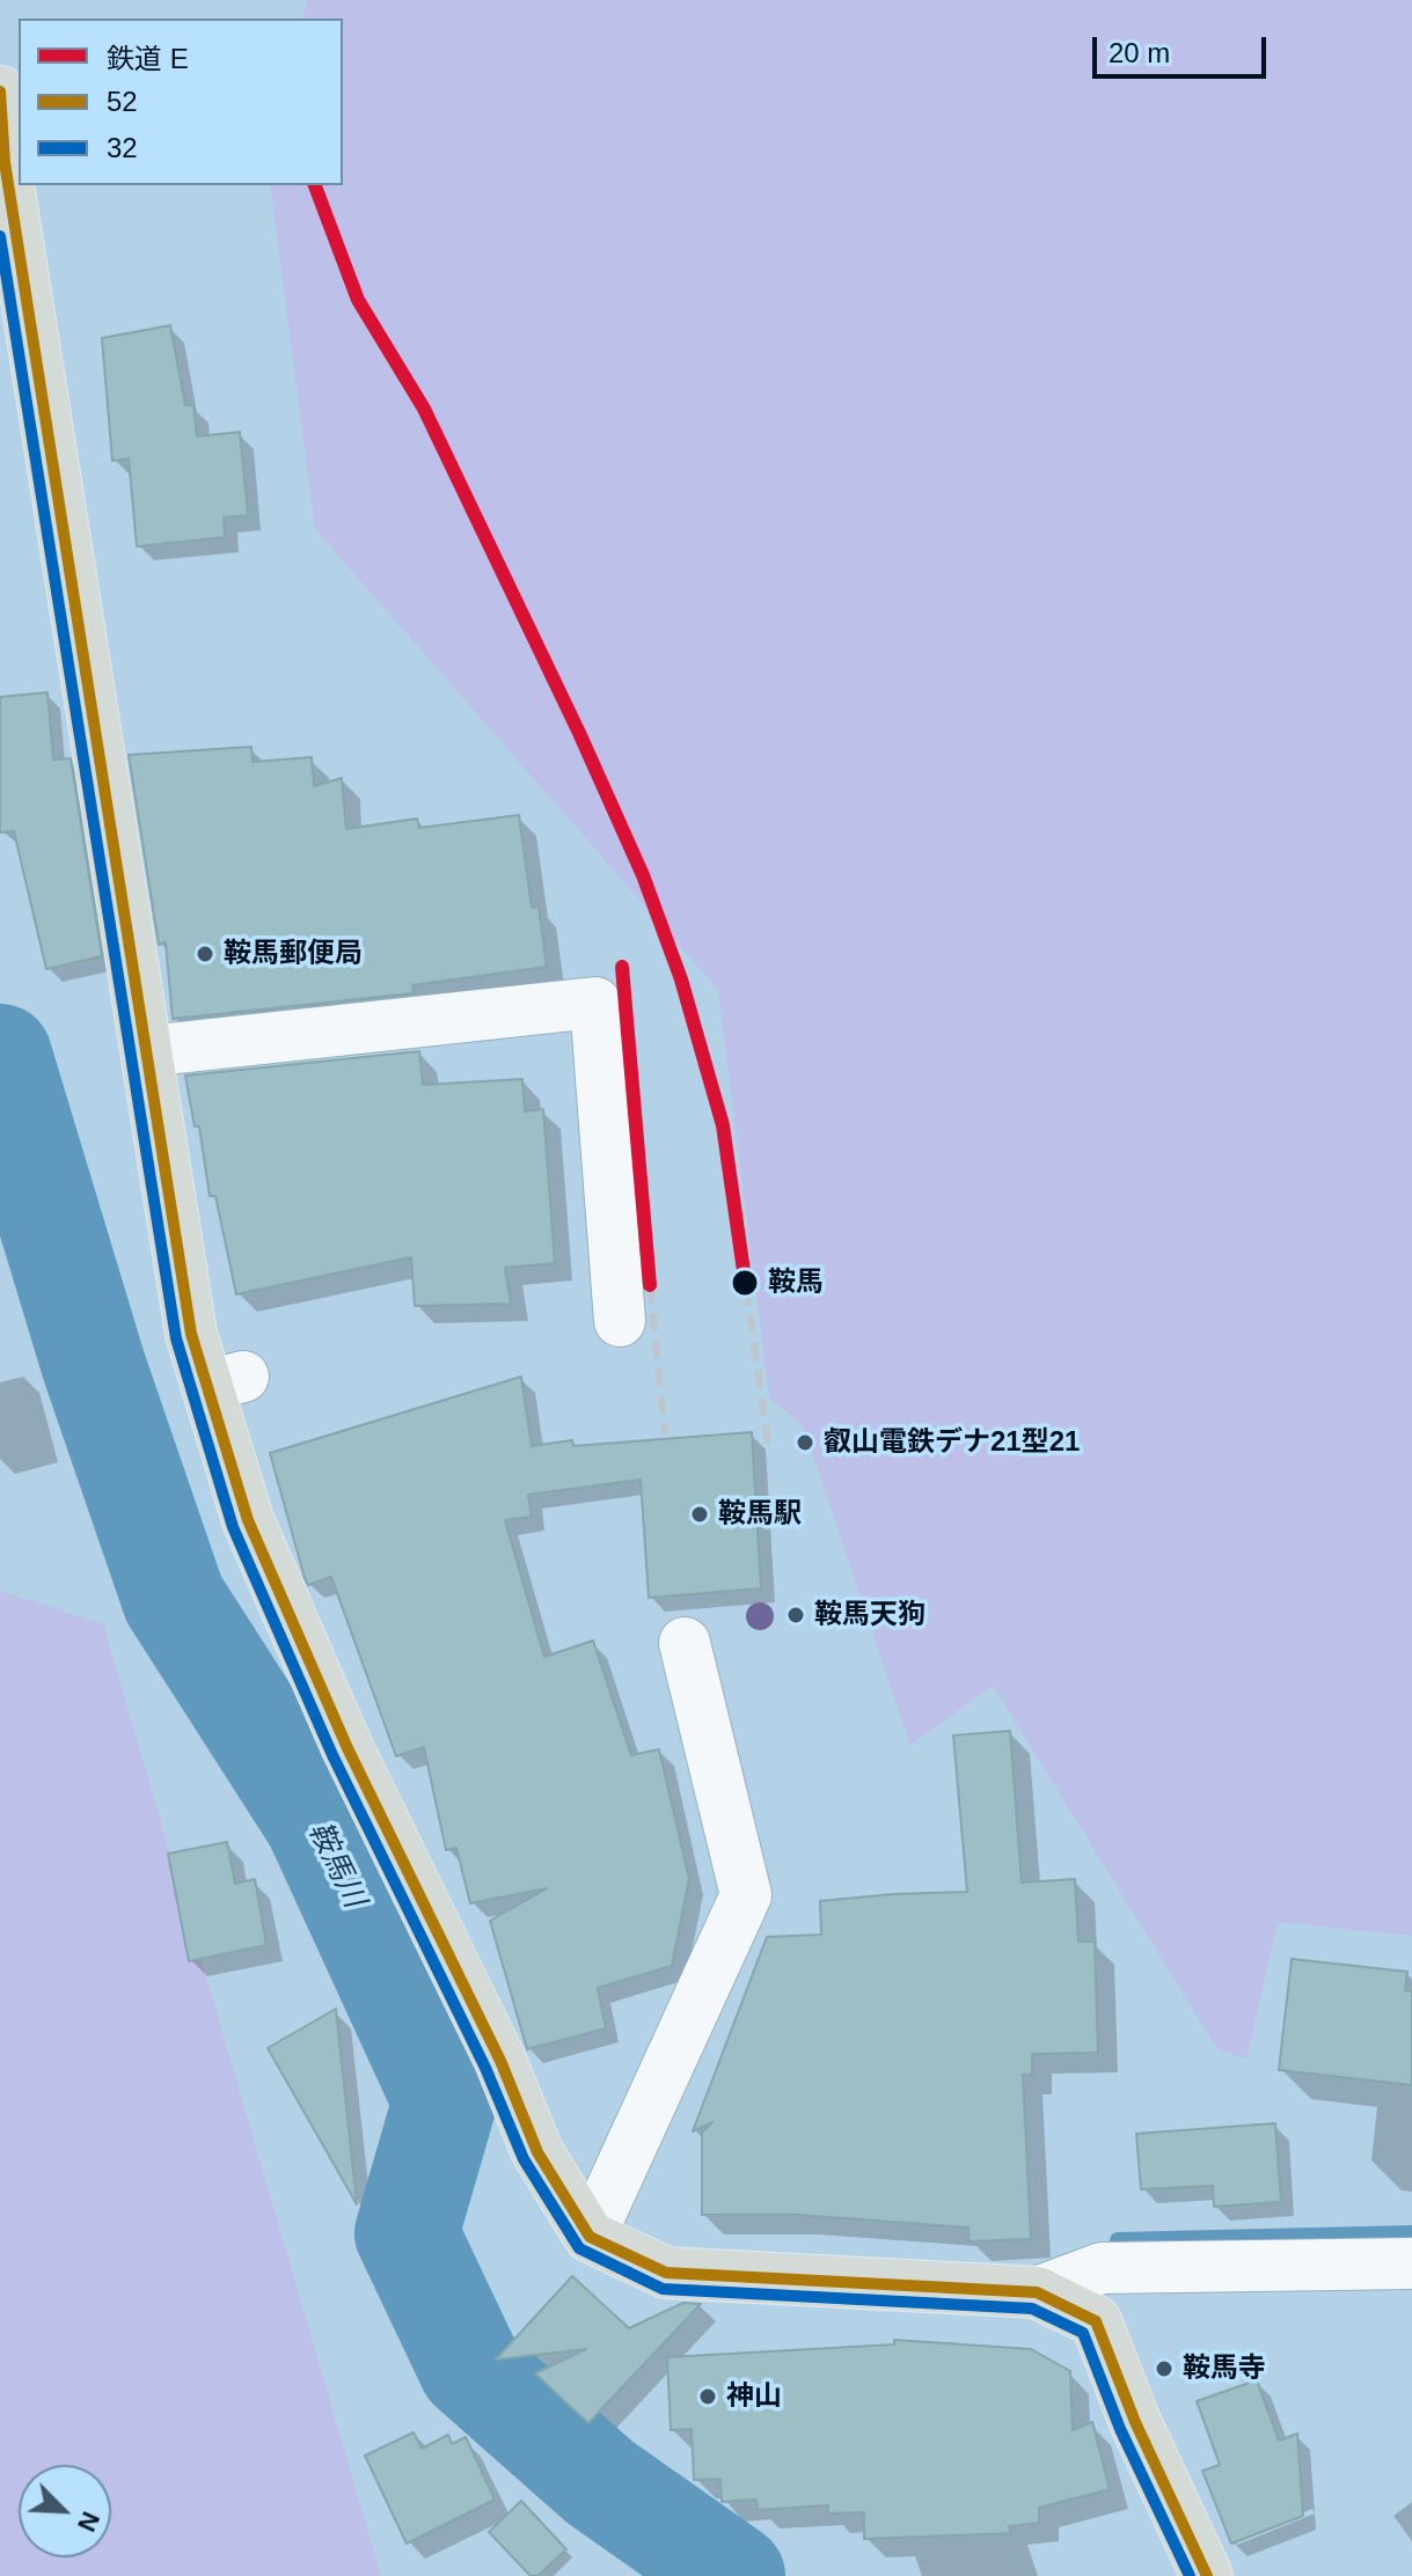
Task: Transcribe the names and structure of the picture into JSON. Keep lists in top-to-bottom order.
{
  "water": ["鞍馬川"],
  "places": [
    "鞍馬郵便局",
    "鞍馬",
    "叡山電鉄デナ21型21",
    "鞍馬駅",
    "鞍馬天狗",
    "鞍馬寺",
    "神山"
  ],
  "lines": ["transit line 52", "rail line E", "transit line 32"],
  "legend": ["鉄道 E", "52", "32"],
  "scale_bar": "20 m",
  "north": "bottom right"
}
